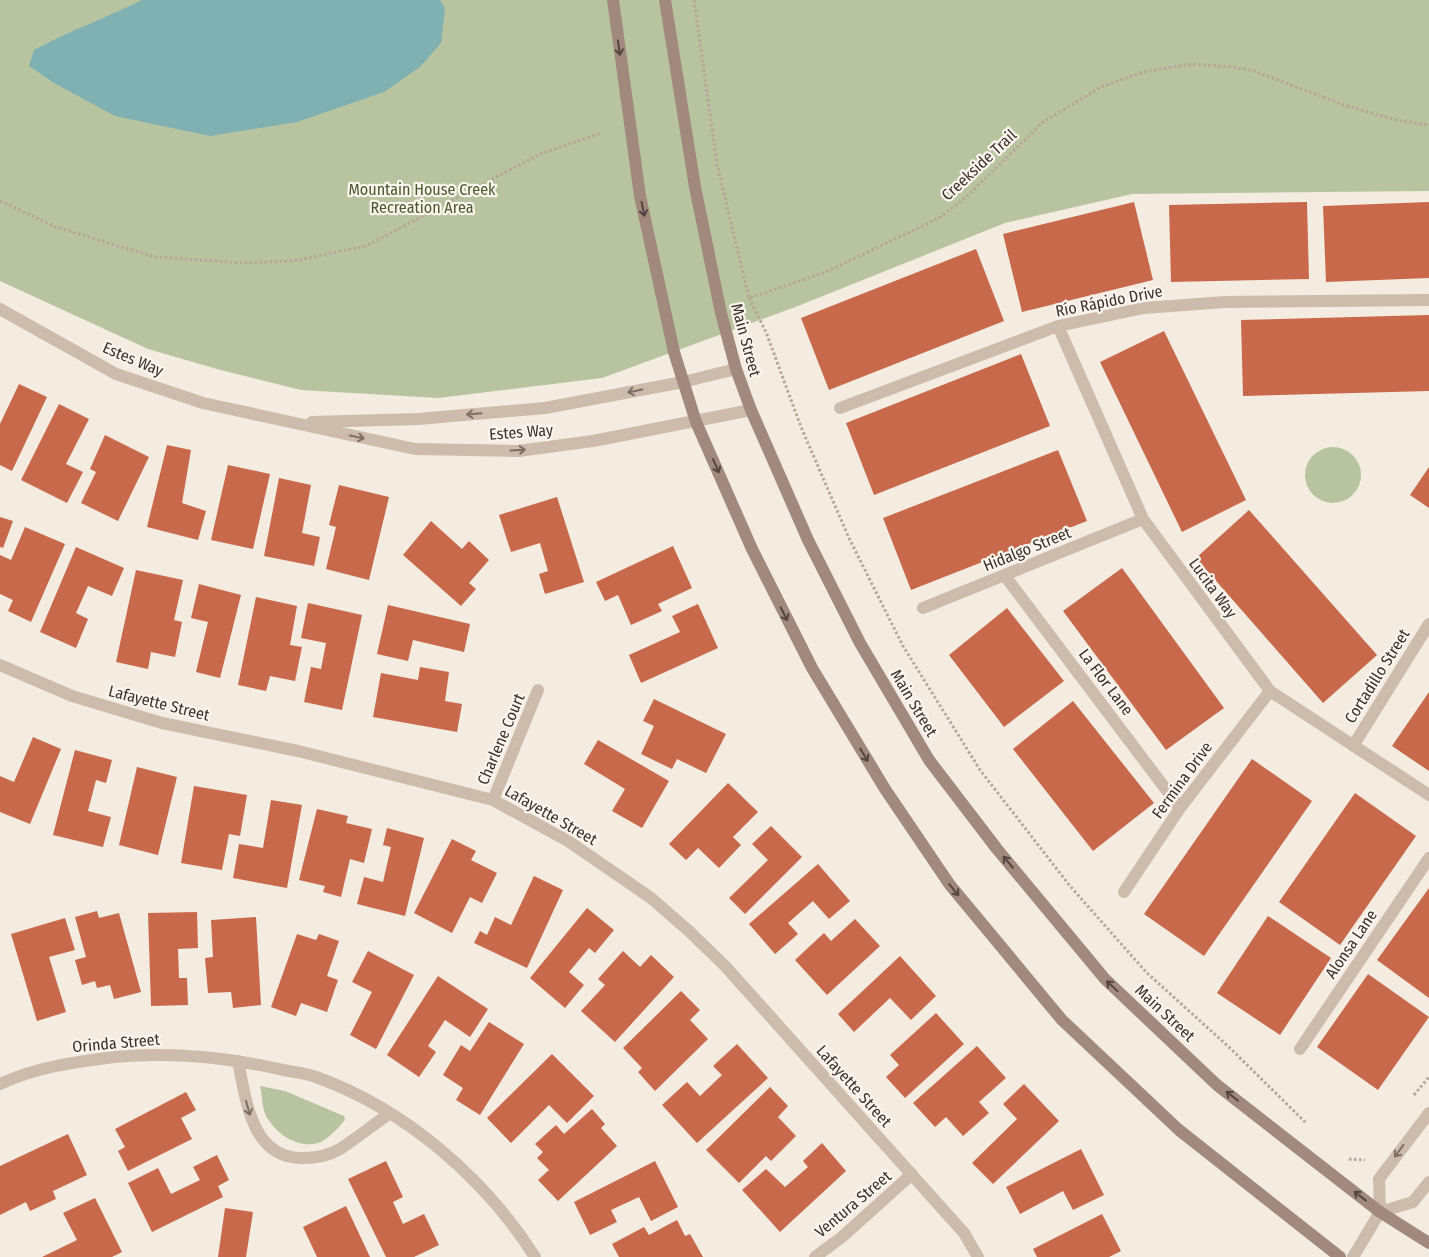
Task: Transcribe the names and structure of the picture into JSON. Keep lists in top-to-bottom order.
{
  "streets": {
    "street": [
      "Río Rápido Drive",
      "Main Street",
      "Estes Way",
      "Hidalgo Street",
      "Lucita Way",
      "Cortadillo Street",
      "La Flor Lane",
      "Lafayette Street",
      "Charlene Court",
      "Fermina Drive",
      "Alonsa Lane",
      "Orinda Street",
      "Ventura Street"
    ],
    "path": ["Creekside Trail"]
  },
  "crossings": [
    ["Río Rápido Drive", "Lucita Way"],
    ["Main Street", "Estes Way"],
    ["Hidalgo Street", "Lucita Way"],
    ["Hidalgo Street", "La Flor Lane"],
    ["Lucita Way", "Cortadillo Street"],
    ["Lucita Way", "Fermina Drive"],
    ["La Flor Lane", "Fermina Drive"],
    ["Lafayette Street", "Charlene Court"],
    ["Lafayette Street", "Ventura Street"]
  ],
  "parks": ["Mountain House Creek Recreation Area"]
}
